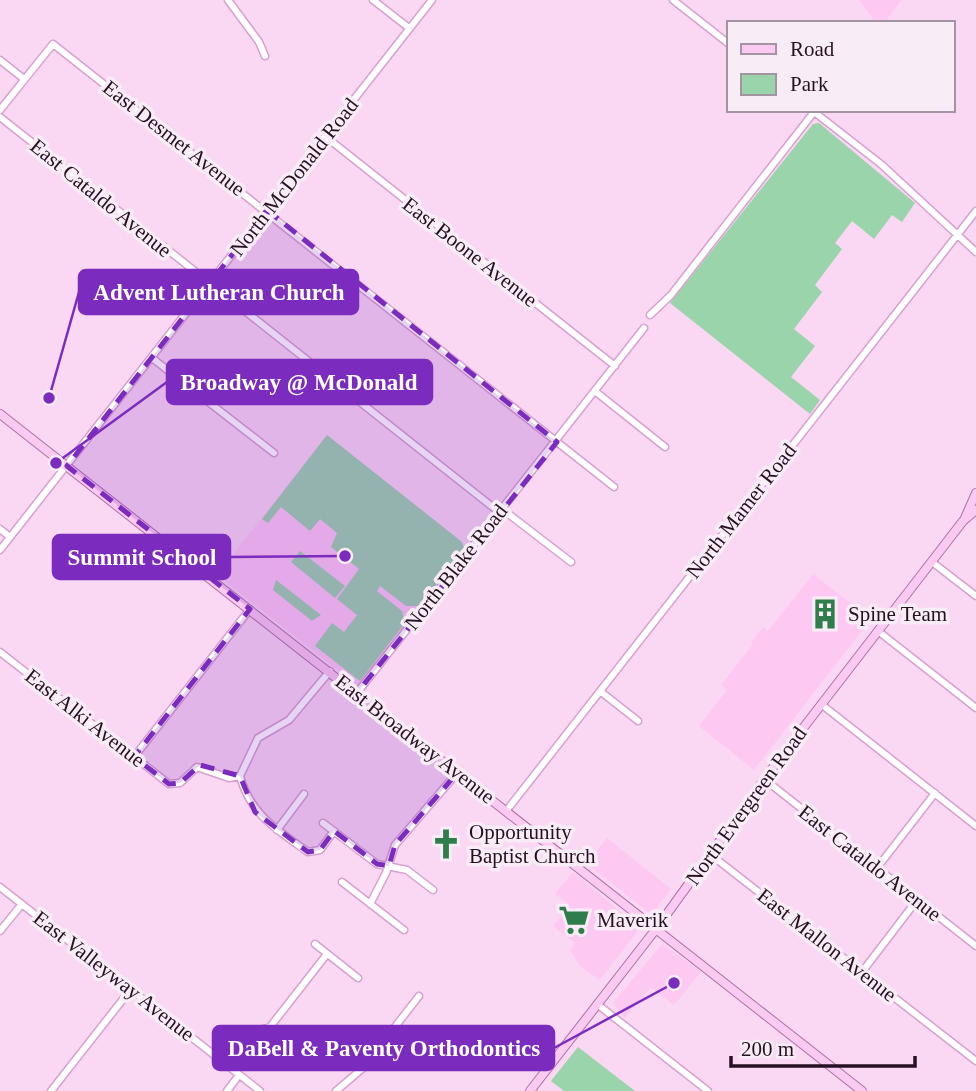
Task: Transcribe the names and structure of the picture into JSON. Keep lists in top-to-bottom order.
{
  "streets": {
    "main road": ["East Broadway Avenue", "North Evergreen Road"],
    "street": [
      "East Desmet Avenue",
      "North McDonald Road",
      "East Cataldo Avenue",
      "East Boone Avenue",
      "North Mamer Road",
      "North Blake Road",
      "East Alki Avenue",
      "East Mallon Avenue",
      "East Valleyway Avenue"
    ]
  },
  "crossings": [
    ["East Desmet Avenue", "North McDonald Road"],
    ["East Desmet Avenue", "North Blake Road"],
    ["North McDonald Road", "East Cataldo Avenue"],
    ["North McDonald Road", "East Boone Avenue"],
    ["North McDonald Road", "East Broadway Avenue"],
    ["East Cataldo Avenue", "North Blake Road"],
    ["East Cataldo Avenue", "North Evergreen Road"],
    ["East Boone Avenue", "North Blake Road"],
    ["North Mamer Road", "East Broadway Avenue"],
    ["North Blake Road", "East Broadway Avenue"],
    ["East Broadway Avenue", "North Evergreen Road"],
    ["North Evergreen Road", "East Mallon Avenue"]
  ],
  "places": {
    "other": [
      "Advent Lutheran Church",
      "Broadway @ McDonald",
      "Summit School",
      "DaBell & Paventy Orthodontics"
    ],
    "building": ["Spine Team"],
    "church": ["Opportunity Baptist Church"],
    "supermarket": ["Maverik"]
  },
  "legend": ["Road", "Park"],
  "scale_bar": "200 m"
}
